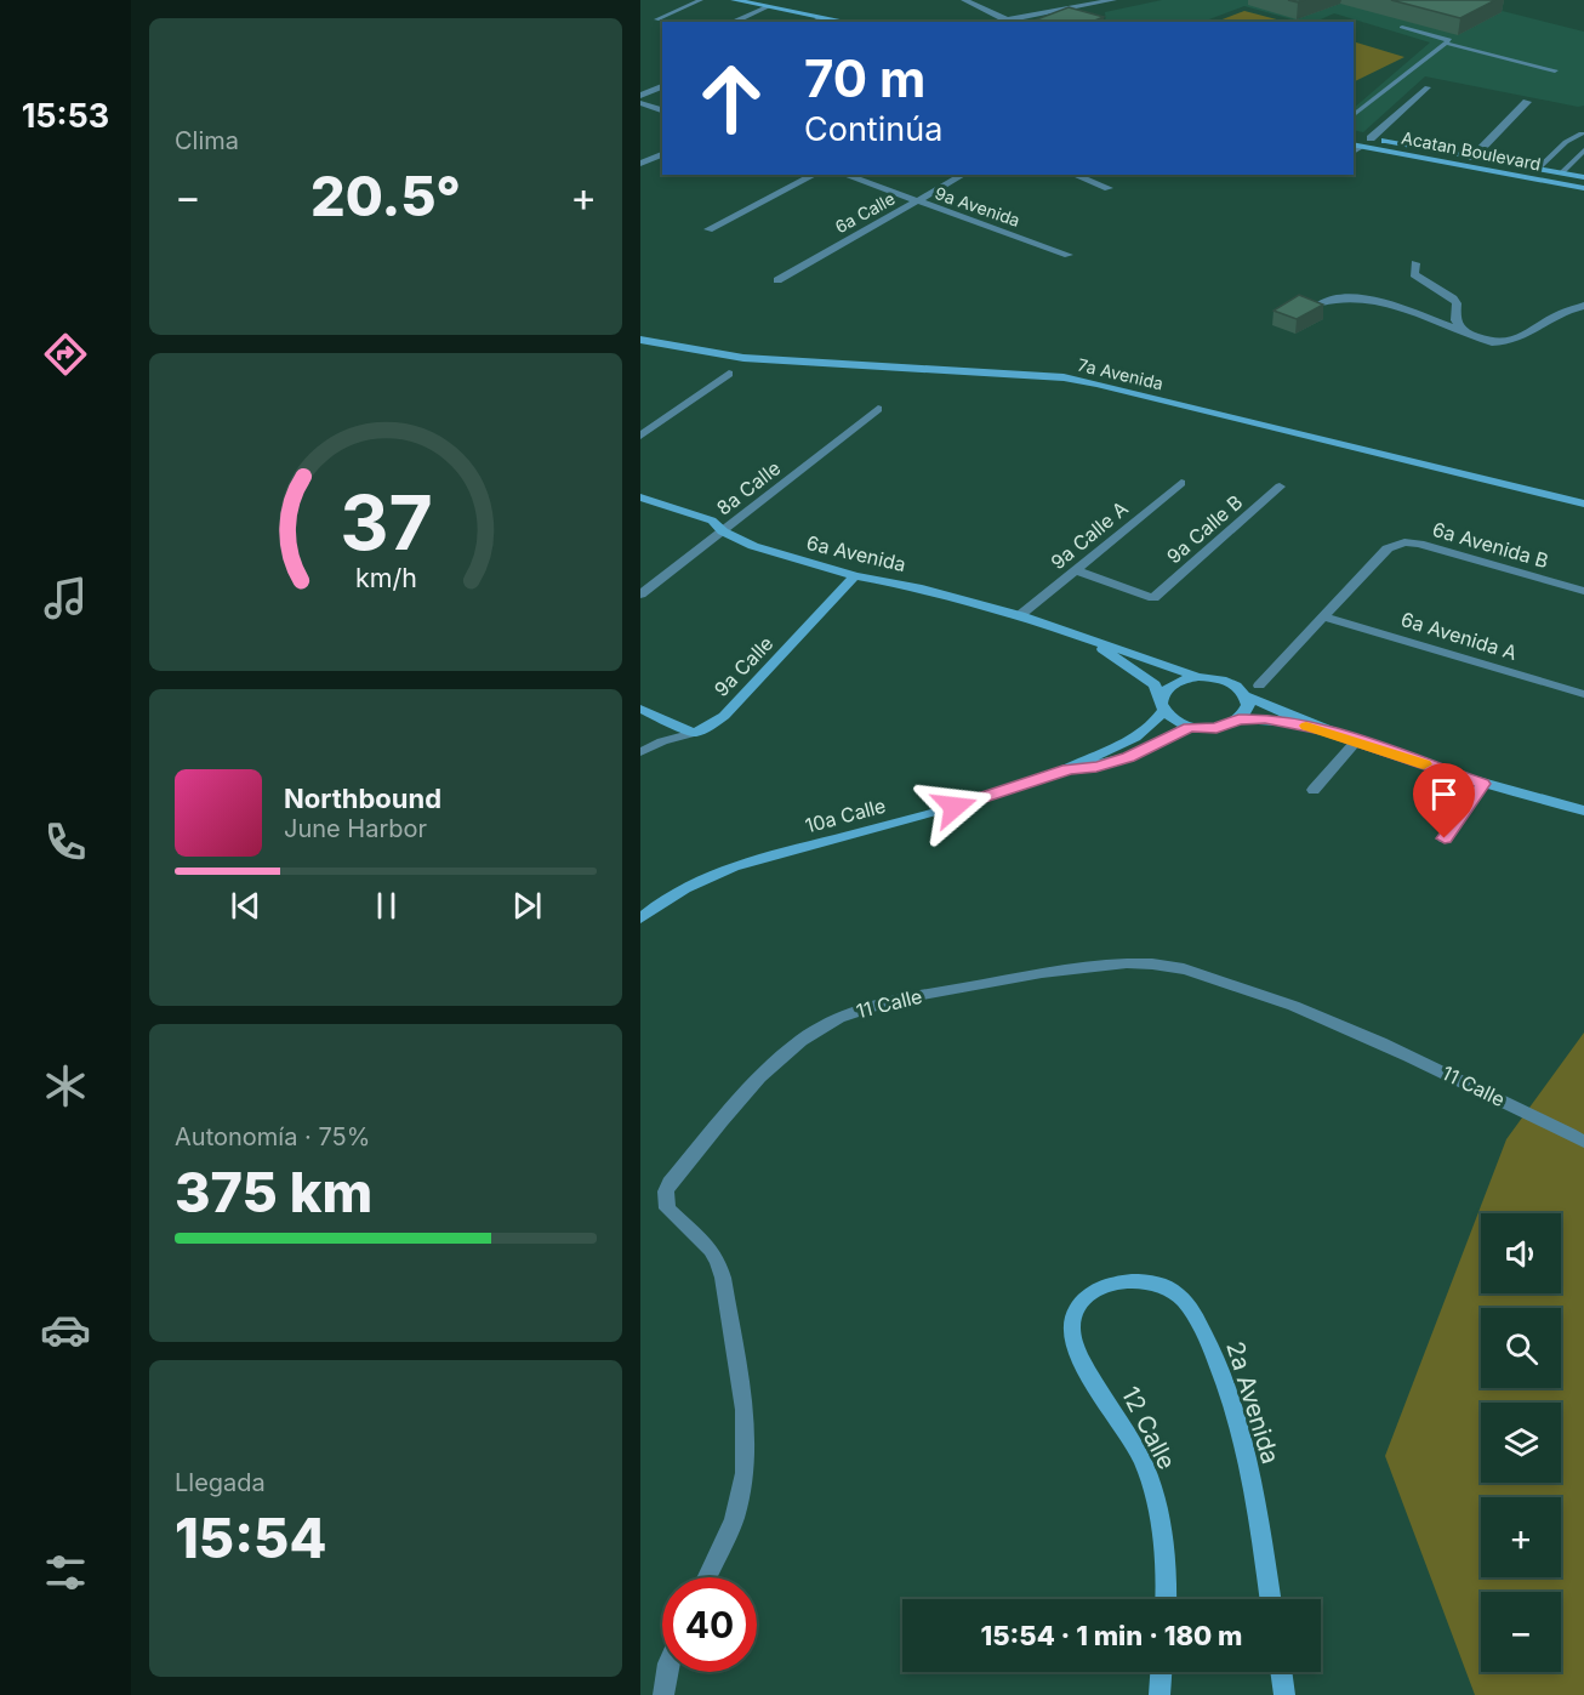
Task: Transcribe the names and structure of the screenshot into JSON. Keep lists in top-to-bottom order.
{
  "streets": {
    "street": [
      "Acatan Boulevard",
      "9a Avenida",
      "6a Calle",
      "7a Avenida",
      "8a Calle",
      "9a Calle B",
      "9a Calle A",
      "6a Avenida B",
      "6a Avenida",
      "6a Avenida A",
      "9a Calle",
      "10a Calle",
      "11 Calle",
      "2a Avenida",
      "12 Calle"
    ]
  },
  "crossings": [
    ["9a Avenida", "6a Calle"],
    ["8a Calle", "6a Avenida"],
    ["9a Calle B", "9a Calle A"],
    ["9a Calle A", "6a Avenida"],
    ["6a Avenida B", "6a Avenida A"],
    ["6a Avenida", "9a Calle"],
    ["6a Avenida", "10a Calle"],
    ["2a Avenida", "12 Calle"]
  ],
  "page": {
    "tabs": "15:53",
    "tile": [
      "Clima",
      ["Autonomía · 75%", "375 km"],
      ["Llegada", "15:54"]
    ],
    "turn": ["70 m", "Continúa"],
    "heat": ["−", "20.5°", "+"],
    "song": ["Northbound", "June Harbor"],
    "map_buttons": ["+", "−"],
    "limit": "40",
    "trip": "15:54 · 1 min · 180 m",
    "gauge": ["37", "km/h"]
  }
}
